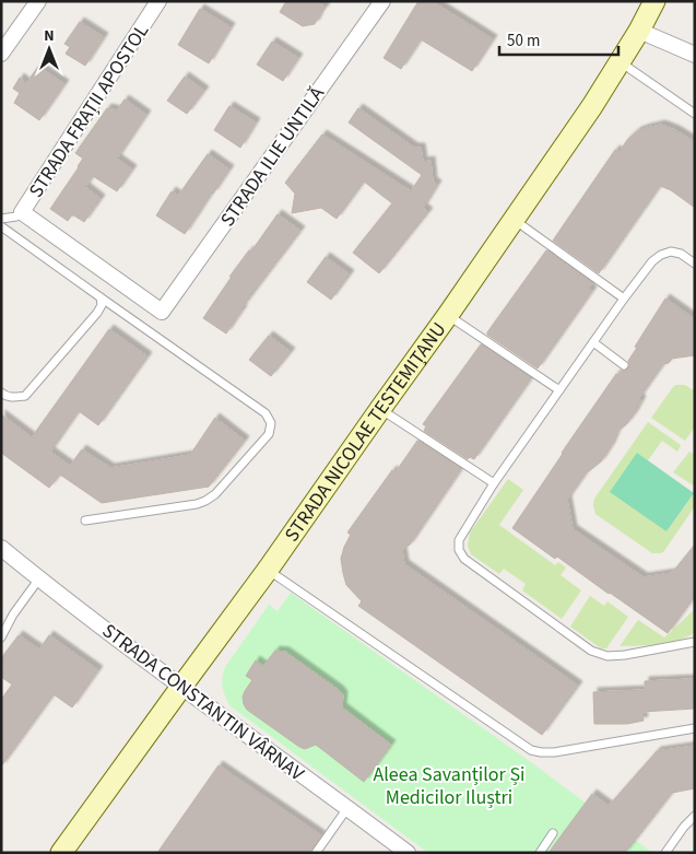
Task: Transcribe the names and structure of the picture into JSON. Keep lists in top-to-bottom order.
{
  "streets": {
    "main road": ["STRADA NICOLAE TESTEMIȚANU"],
    "street": ["STRADA FRAȚII APOSTOL", "STRADA ILIE UNTILĂ", "STRADA CONSTANTIN VÂRNAV"]
  },
  "crossings": [
    ["STRADA FRAȚII APOSTOL", "STRADA ILIE UNTILĂ"],
    ["STRADA NICOLAE TESTEMIȚANU", "STRADA CONSTANTIN VÂRNAV"]
  ],
  "parks": ["Aleea Savanților Și Medicilor Iluștri"],
  "scale_bar": "50 m",
  "north": "top"
}
